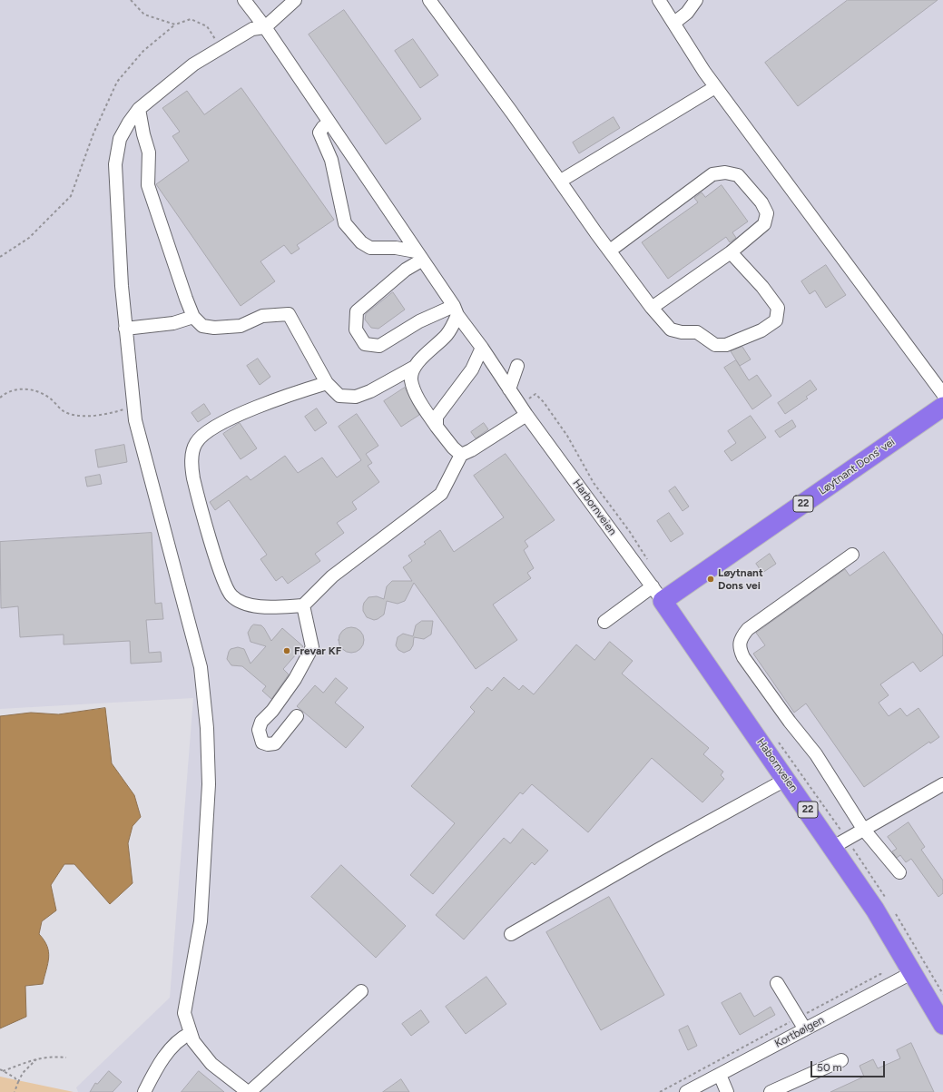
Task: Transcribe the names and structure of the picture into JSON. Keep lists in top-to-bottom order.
{
  "streets": {
    "highway": ["Løytnant Dons' vei", "22", "Habornveien"],
    "street": ["Harbornveien", "Kortbølgen"]
  },
  "crossings": [
    ["Løytnant Dons' vei", "Harbornveien"],
    ["Løytnant Dons' vei", "Habornveien"],
    ["Harbornveien", "Habornveien"],
    ["Habornveien", "Kortbølgen"]
  ],
  "places": ["Løytnant Dons vei", "Frevar KF"],
  "scale_bar": "50 m"
}
